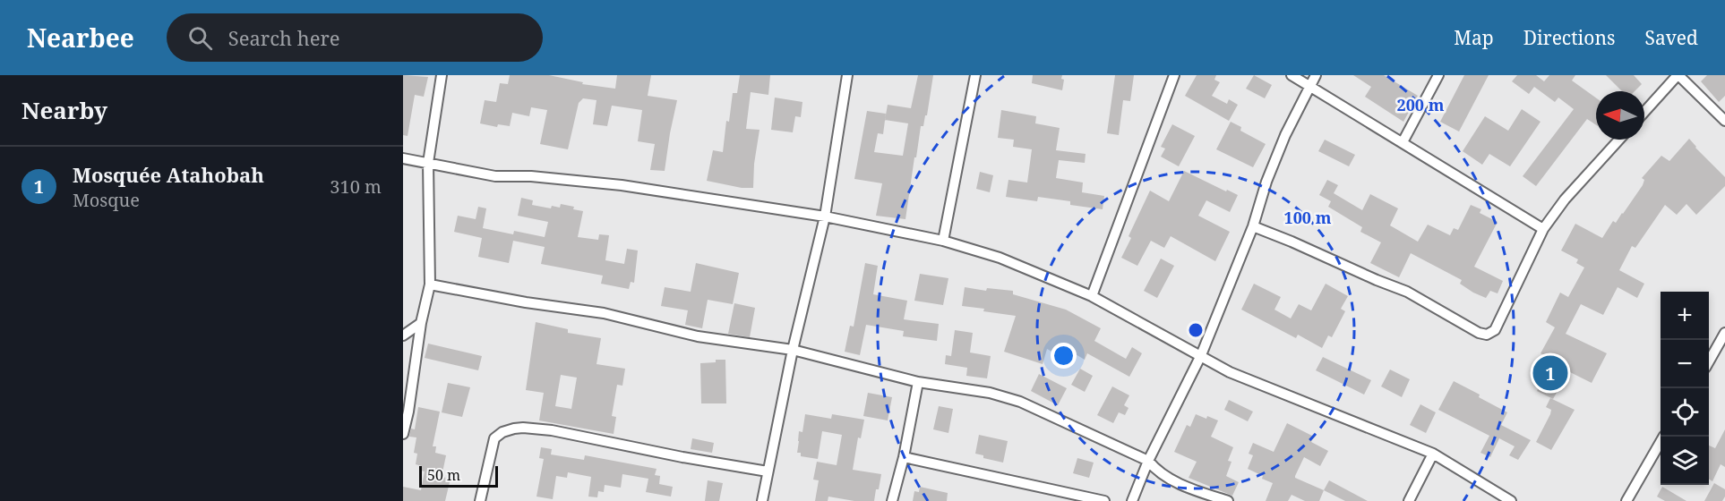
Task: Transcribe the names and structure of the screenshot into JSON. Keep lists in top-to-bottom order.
{
  "scale_bar": "50 m",
  "north": "left",
  "page": {
    "header": "Nearbee",
    "search": "Search here",
    "nav": ["Map", "Directions", "Saved"],
    "heading": "Nearby",
    "list": [
      {
        "mark": "1",
        "name": "Mosquée Atahobah",
        "note": "Mosque",
        "value": "310 m"
      }
    ],
    "map_buttons": ["+", "−"],
    "pins": "1",
    "scale": "50 m"
  },
  "rings": ["200 m", "100 m"]
}
